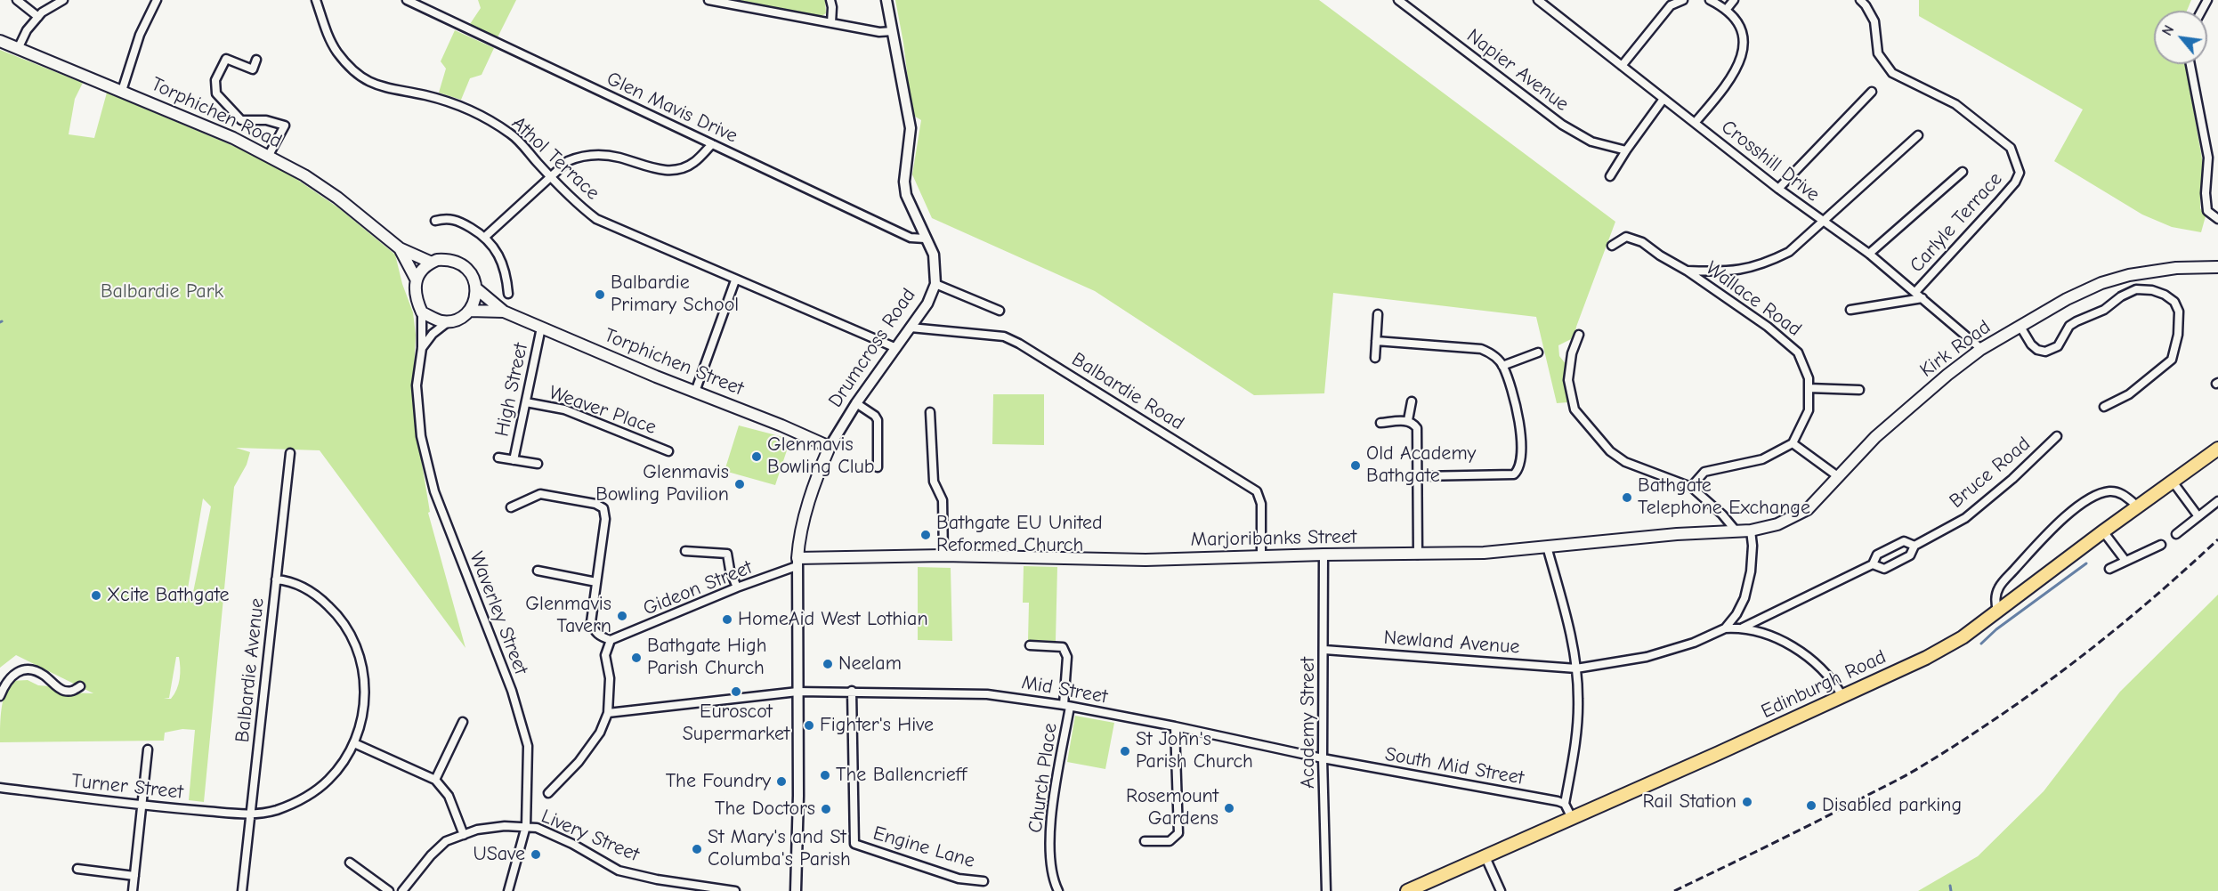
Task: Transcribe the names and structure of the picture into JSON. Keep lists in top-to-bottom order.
{
  "streets": {
    "main road": [
      "Torphichen Road",
      "Drumcross Road",
      "Kirk Road",
      "Torphichen Street",
      "Marjoribanks Street",
      "Edinburgh Road"
    ],
    "street": [
      "Napier Avenue",
      "Glen Mavis Drive",
      "Athol Terrace",
      "Crosshill Drive",
      "Carlyle Terrace",
      "Wallace Road",
      "High Street",
      "Balbardie Road",
      "Weaver Place",
      "Bruce Road",
      "Gideon Street",
      "Waverley Street",
      "Newland Avenue",
      "Balbardie Avenue",
      "Mid Street",
      "Academy Street",
      "South Mid Street",
      "Church Place",
      "Turner Street",
      "Livery Street",
      "Engine Lane"
    ]
  },
  "crossings": [
    ["Glen Mavis Drive", "Drumcross Road"],
    ["Athol Terrace", "Drumcross Road"],
    ["Crosshill Drive", "Carlyle Terrace"],
    ["Crosshill Drive", "Kirk Road"],
    ["Drumcross Road", "Torphichen Street"],
    ["Drumcross Road", "Balbardie Road"],
    ["Drumcross Road", "Marjoribanks Street"],
    ["Drumcross Road", "Gideon Street"],
    ["Kirk Road", "Marjoribanks Street"],
    ["Torphichen Street", "High Street"],
    ["Torphichen Street", "Waverley Street"],
    ["High Street", "Weaver Place"],
    ["Balbardie Road", "Marjoribanks Street"],
    ["Marjoribanks Street", "Gideon Street"],
    ["Marjoribanks Street", "Academy Street"],
    ["Waverley Street", "Livery Street"],
    ["Newland Avenue", "Academy Street"],
    ["Balbardie Avenue", "Turner Street"],
    ["Mid Street", "Academy Street"],
    ["Mid Street", "South Mid Street"],
    ["Mid Street", "Church Place"],
    ["Mid Street", "Engine Lane"],
    ["Academy Street", "South Mid Street"]
  ],
  "parks": ["Balbardie Park"],
  "places": [
    "Balbardie Primary School",
    "Glenmavis Bowling Club",
    "Old Academy Bathgate",
    "Glenmavis Bowling Pavilion",
    "Bathgate Telephone Exchange",
    "Bathgate EU United Reformed Church",
    "Xcite Bathgate",
    "Glenmavis Tavern",
    "HomeAid West Lothian",
    "Bathgate High Parish Church",
    "Neelam",
    "Euroscot Supermarket",
    "Fighter's Hive",
    "St John's Parish Church",
    "The Ballencrieff",
    "The Foundry",
    "Rail Station",
    "Disabled parking",
    "Rosemount Gardens",
    "The Doctors",
    "St Mary's and St Columba's Parish",
    "USave"
  ],
  "north": "top left"
}
